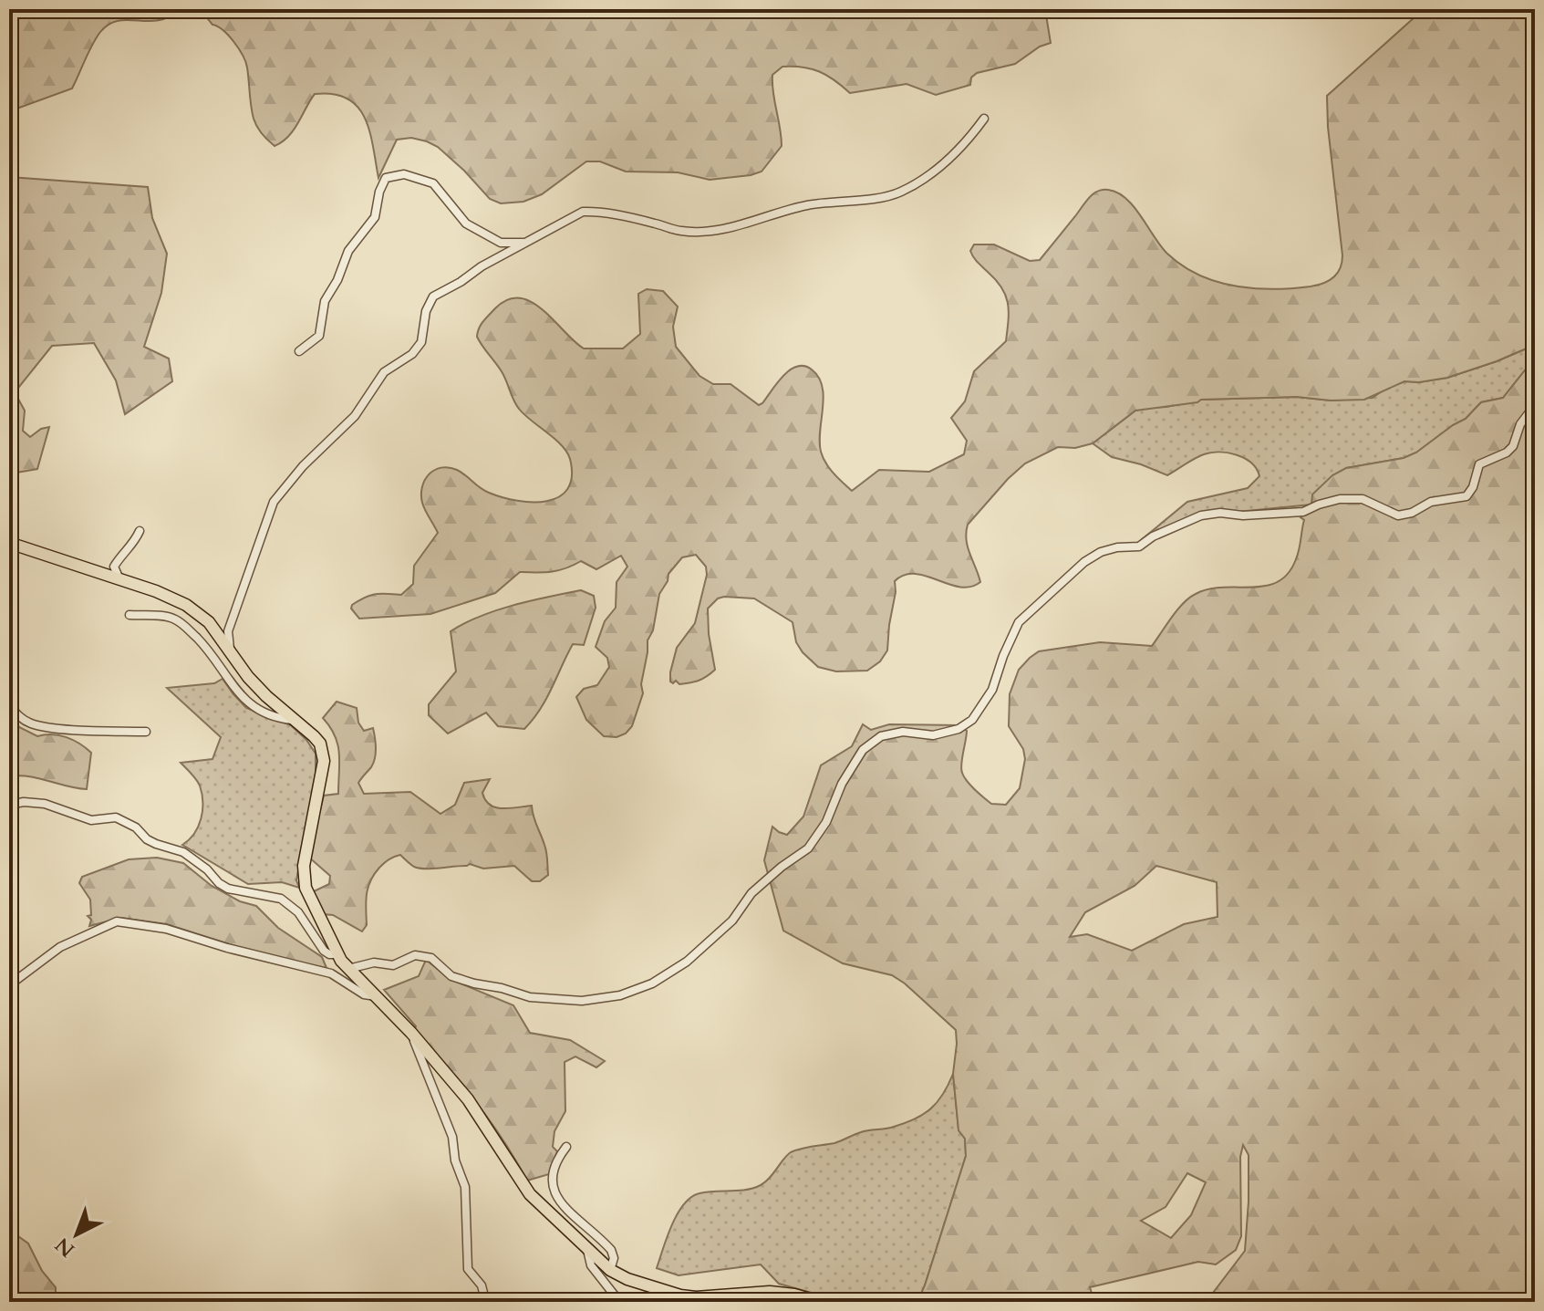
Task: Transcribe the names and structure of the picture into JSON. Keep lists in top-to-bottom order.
{
  "north": "bottom left"
}
